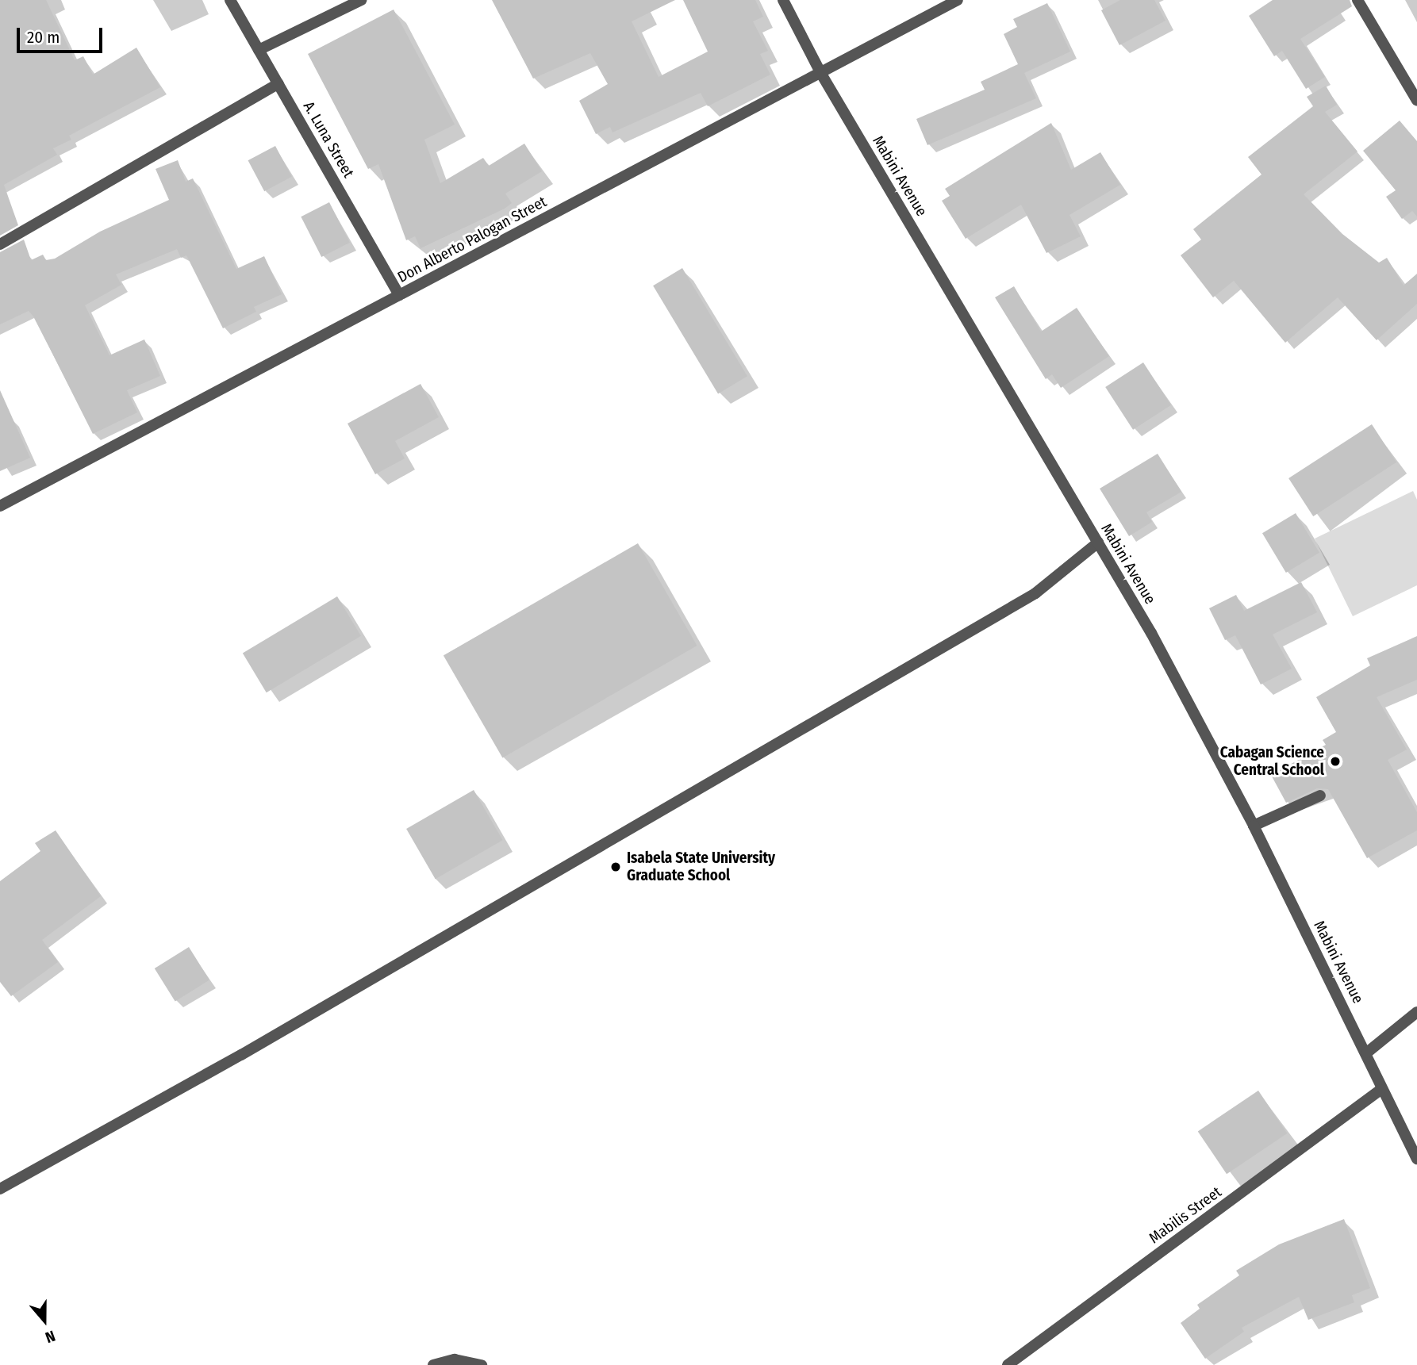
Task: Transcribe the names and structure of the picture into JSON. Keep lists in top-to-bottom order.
{
  "streets": {
    "street": [
      "A. Luna Street",
      "Mabini Avenue",
      "Don Alberto Palogan Street",
      "Mabilis Street"
    ]
  },
  "crossings": [
    ["A. Luna Street", "Don Alberto Palogan Street"],
    ["Mabini Avenue", "Don Alberto Palogan Street"],
    ["Mabini Avenue", "Mabilis Street"]
  ],
  "places": ["Cabagan Science Central School", "Isabela State University Graduate School"],
  "scale_bar": "20 m",
  "north": "bottom"
}
